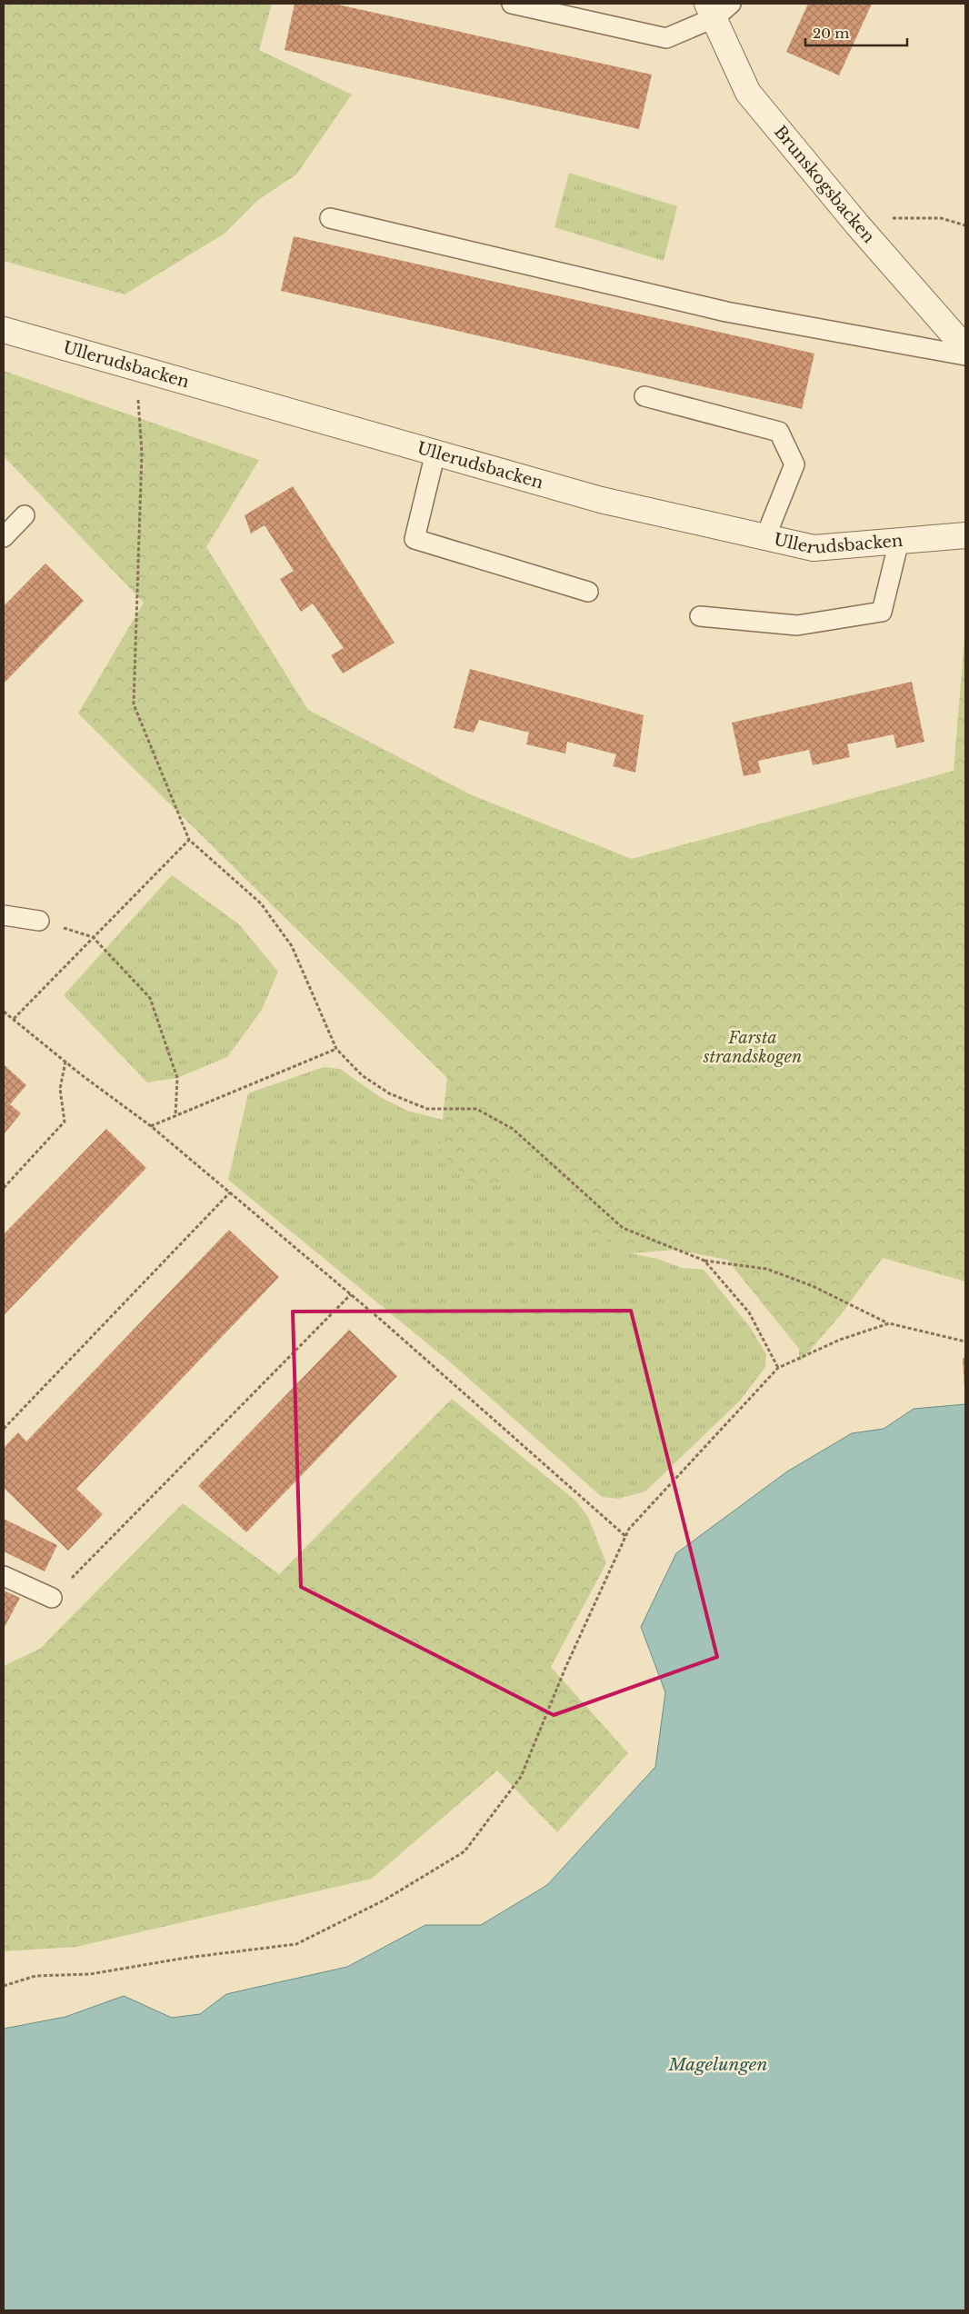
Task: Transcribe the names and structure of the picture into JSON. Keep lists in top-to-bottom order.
{
  "streets": {
    "street": ["Brunskogsbacken", "Ullerudsbacken"]
  },
  "water": ["Magelungen"],
  "parks": ["Farsta strandskogen"],
  "scale_bar": "20 m"
}
